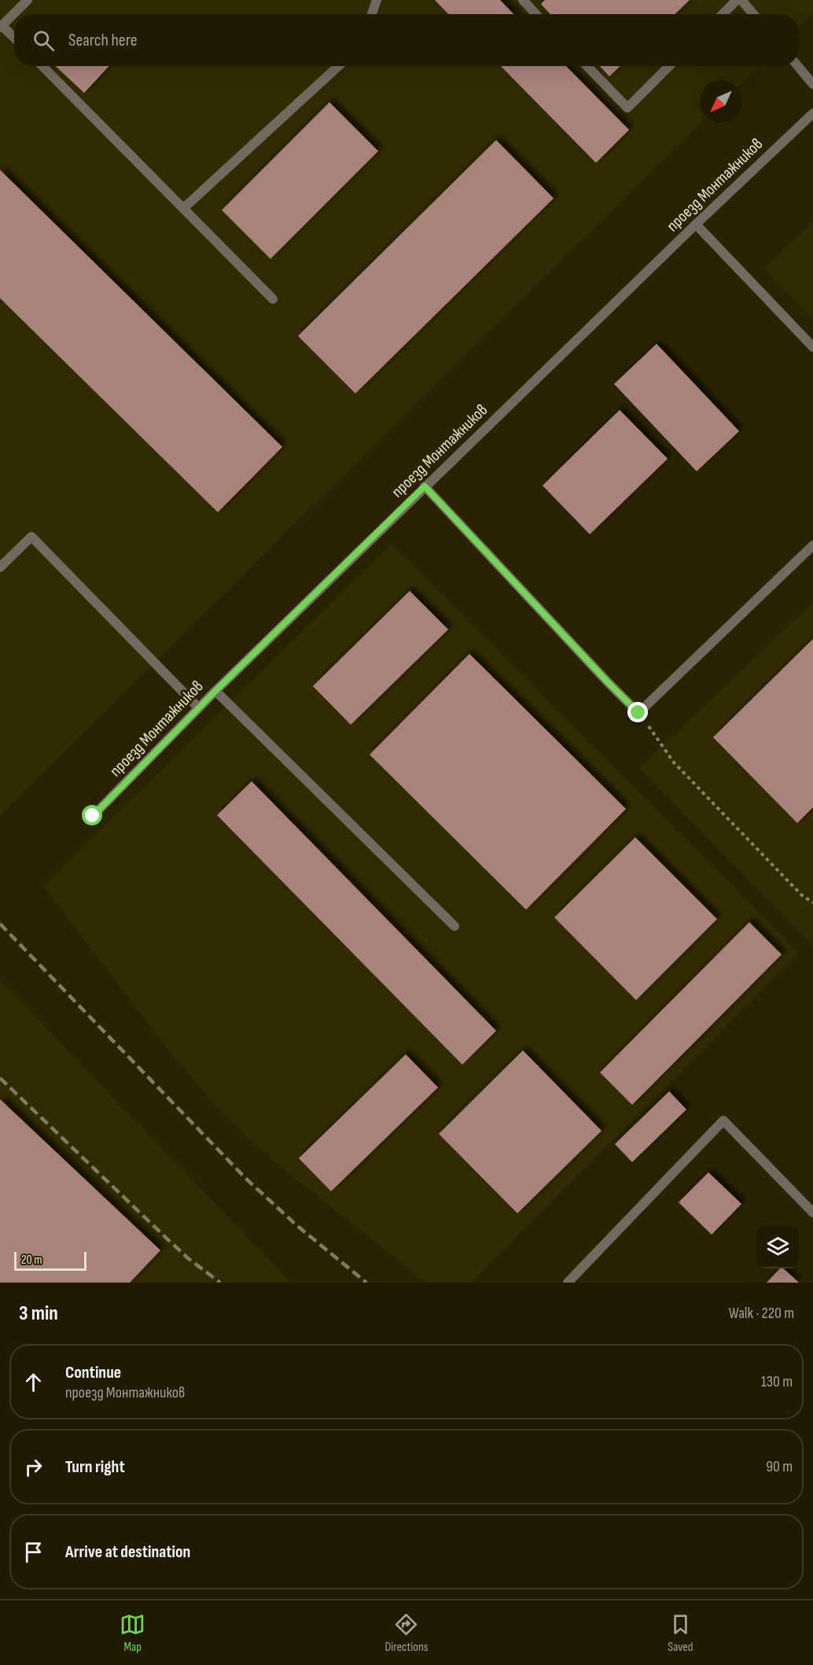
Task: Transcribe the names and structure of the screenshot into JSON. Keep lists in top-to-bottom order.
{
  "streets": {
    "street": ["проезд Монтажников"]
  },
  "scale_bar": "20 m",
  "north": "bottom left",
  "page": {
    "search": "Search here",
    "scale": "20 m",
    "heading": ["3 min", "Walk · 220 m"],
    "list": [
      ["Continue", "проезд Монтажников", "130 m"],
      ["Turn right", "90 m"],
      "Arrive at destination"
    ],
    "nav": ["Map", "Directions", "Saved"]
  }
}
